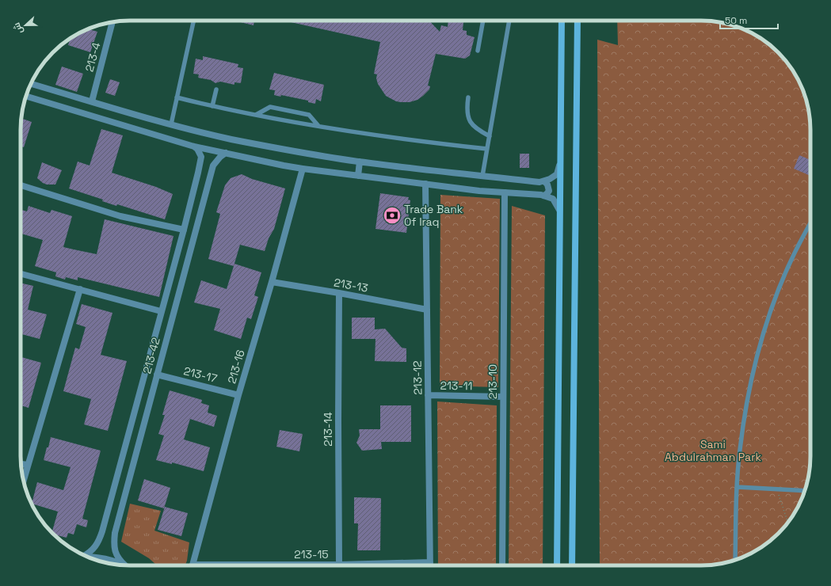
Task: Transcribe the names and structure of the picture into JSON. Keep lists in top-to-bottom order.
{
  "streets": {
    "street": [
      "213-4",
      "213-13",
      "213-42",
      "213-16",
      "213-17",
      "213-12",
      "213-10",
      "213-11",
      "213-14",
      "213-15"
    ]
  },
  "crossings": [
    ["213-13", "213-16"],
    ["213-13", "213-12"],
    ["213-13", "213-14"],
    ["213-42", "213-17"],
    ["213-16", "213-17"],
    ["213-12", "213-11"],
    ["213-12", "213-15"],
    ["213-10", "213-11"],
    ["213-14", "213-15"]
  ],
  "parks": ["Sami Abdulrahman Park"],
  "places": {
    "bank": ["Trade Bank Of Iraq"]
  },
  "scale_bar": "50 m",
  "north": "left"
}
